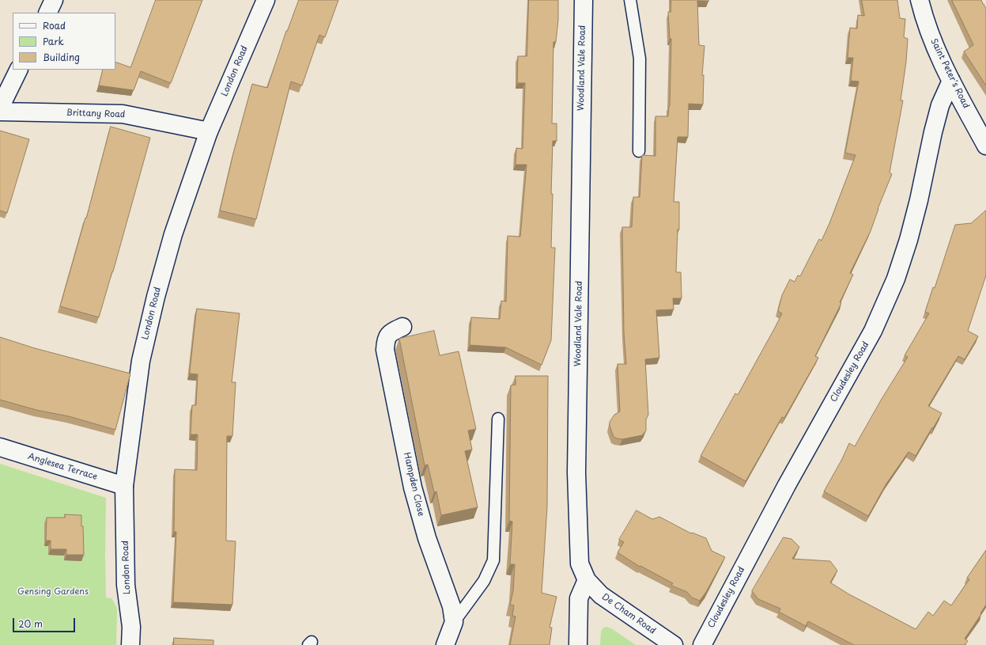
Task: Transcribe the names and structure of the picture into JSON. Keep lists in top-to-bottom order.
{
  "streets": {
    "street": [
      "Woodland Vale Road",
      "London Road",
      "Saint Peter's Road",
      "Brittany Road",
      "Cloudesley Road",
      "Anglesea Terrace",
      "Hampden Close",
      "De Cham Road"
    ]
  },
  "crossings": [
    ["Woodland Vale Road", "De Cham Road"],
    ["London Road", "Brittany Road"],
    ["London Road", "Anglesea Terrace"],
    ["Saint Peter's Road", "Cloudesley Road"]
  ],
  "parks": ["Gensing Gardens"],
  "legend": ["Road", "Park", "Building"],
  "scale_bar": "20 m"
}
